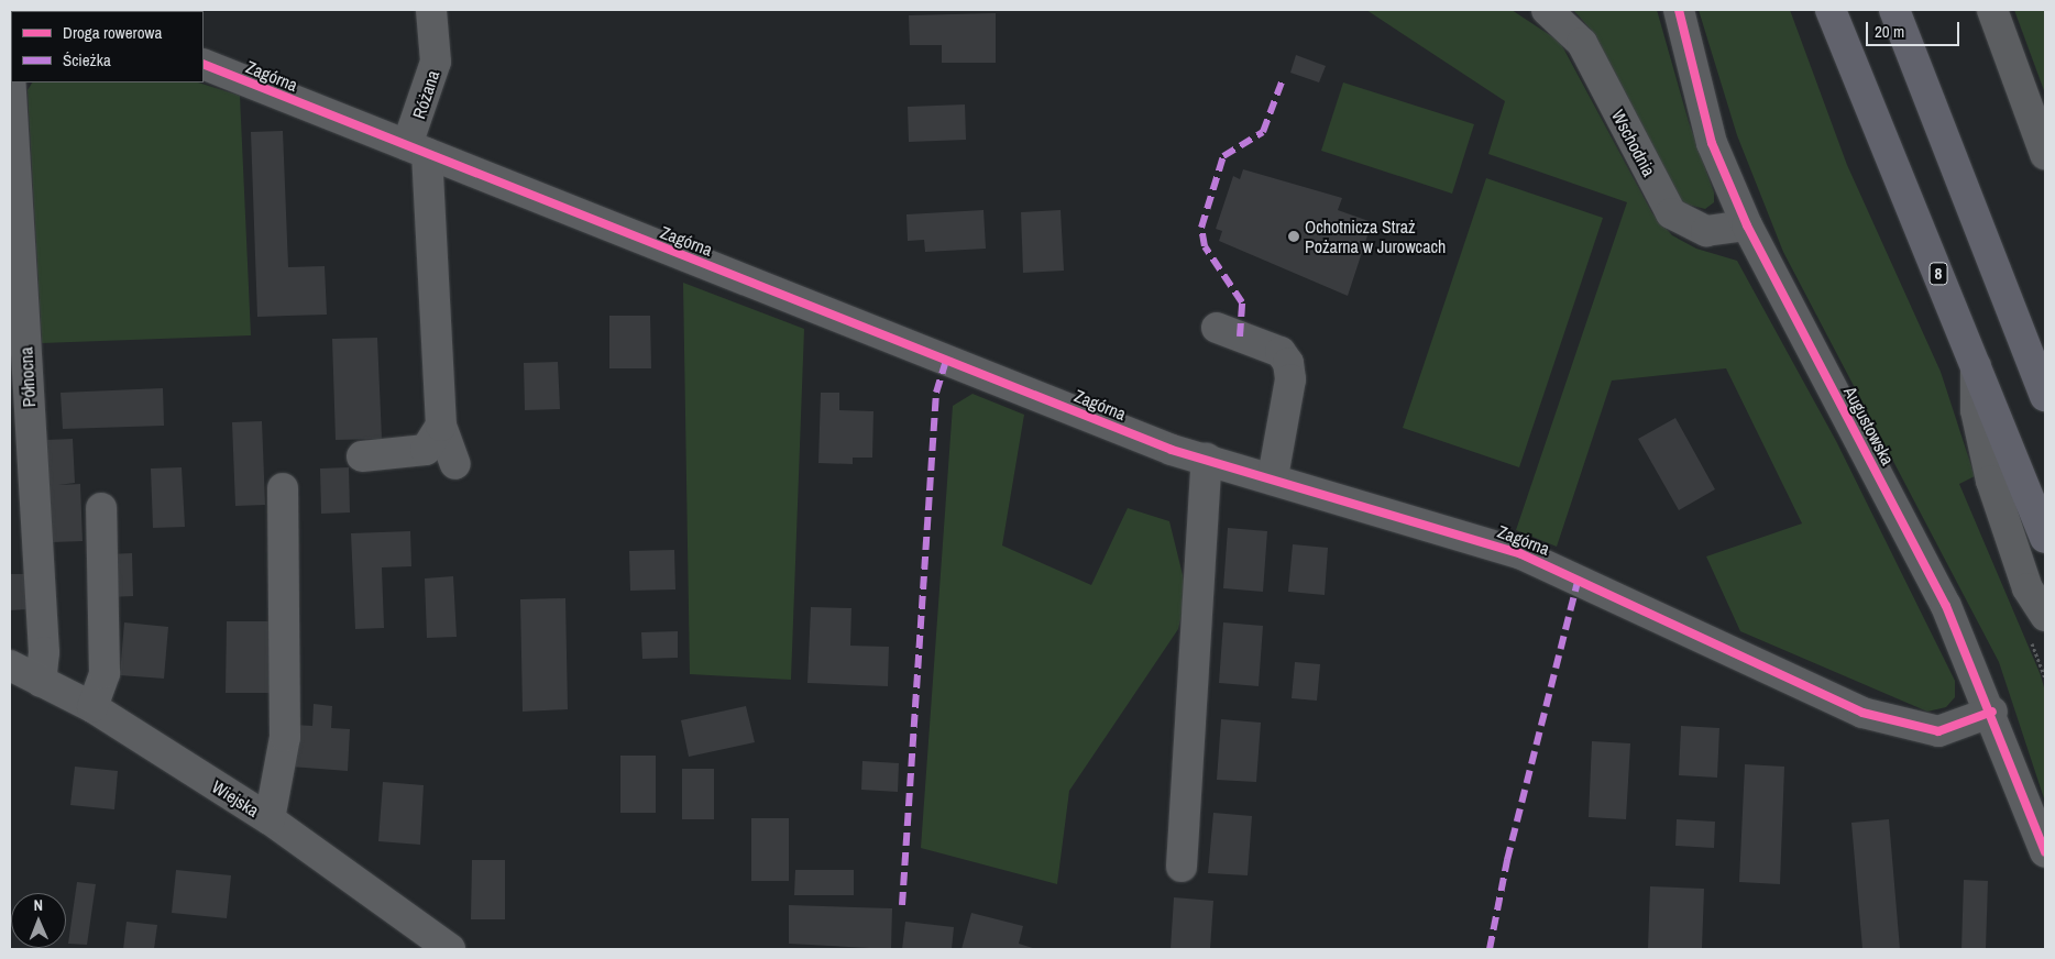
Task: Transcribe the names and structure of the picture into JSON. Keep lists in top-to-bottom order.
{
  "streets": {
    "highway": ["8"],
    "street": [
      "Zagórna",
      "Różana",
      "Wschodnia",
      "Północna",
      "Augustowska",
      "Wiejska"
    ]
  },
  "crossings": [
    ["Zagórna", "Różana"],
    ["Zagórna", "Augustowska"],
    ["Wschodnia", "Augustowska"],
    ["Północna", "Wiejska"]
  ],
  "places": ["Ochotnicza Straż Pożarna w Jurowcach"],
  "legend": ["Droga rowerowa", "Ścieżka"],
  "scale_bar": "20 m",
  "north": "top"
}
